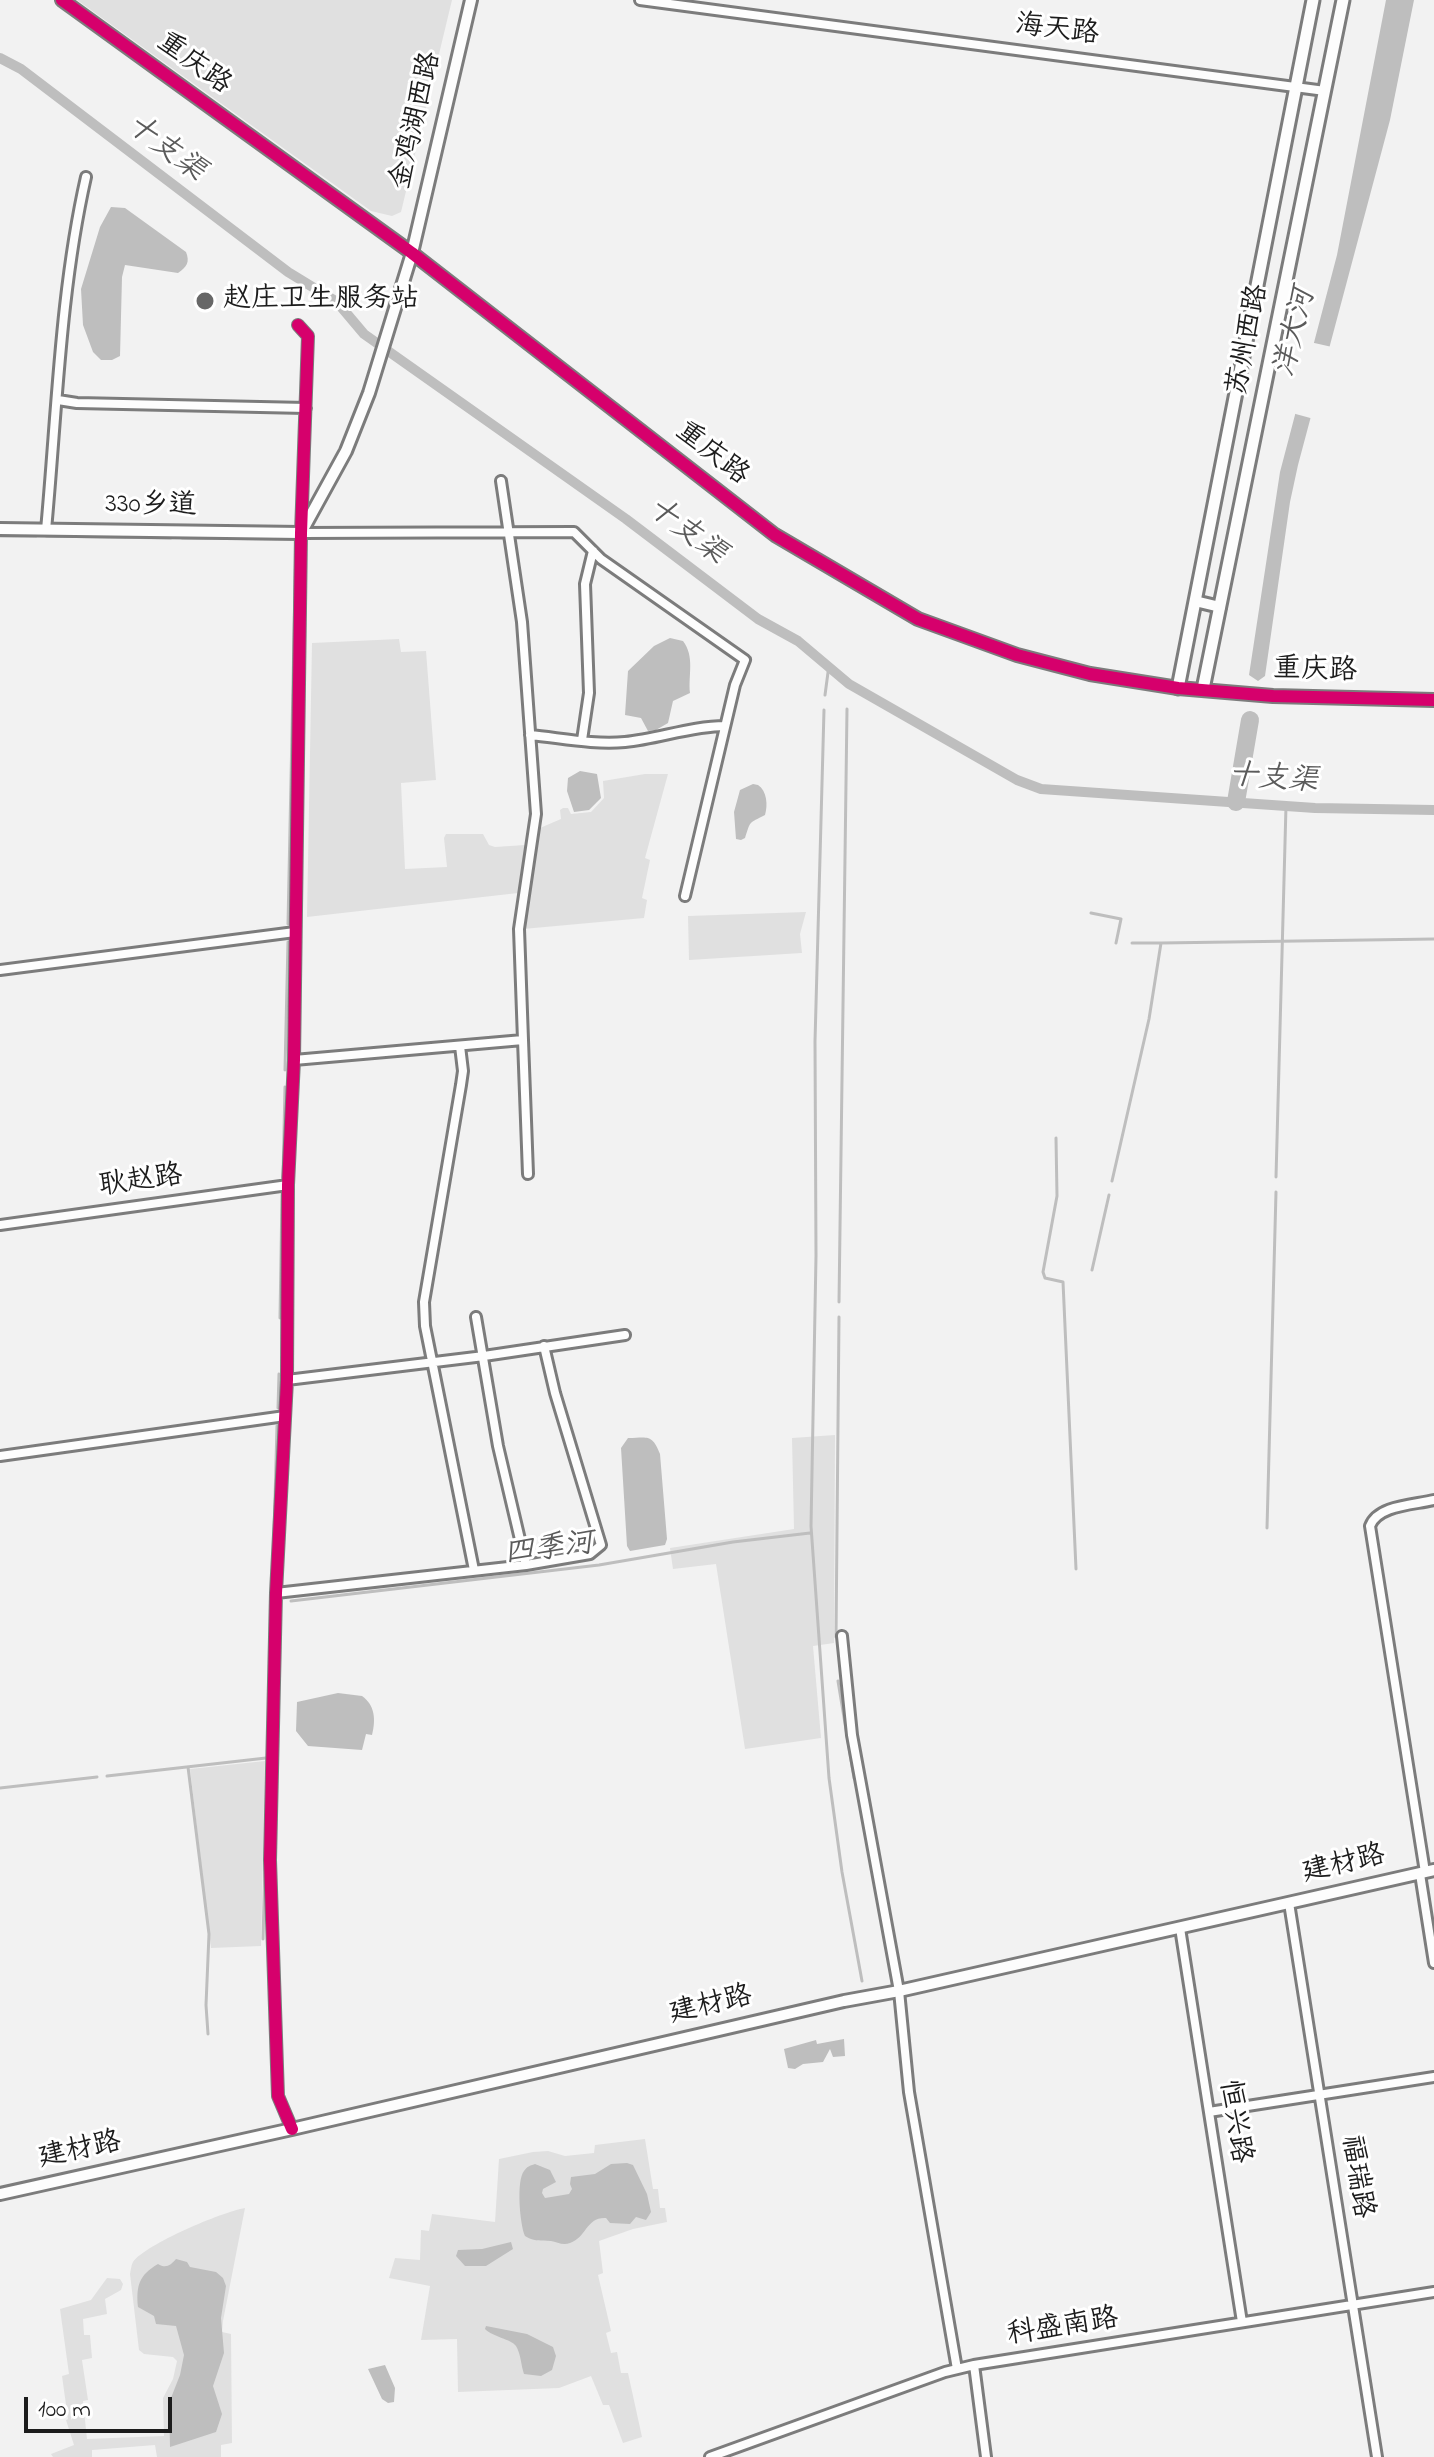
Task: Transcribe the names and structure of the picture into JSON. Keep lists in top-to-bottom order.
{
  "streets": {
    "main road": ["苏州西路"],
    "street": [
      "海天路",
      "重庆路",
      "金鸡湖西路",
      "330乡道",
      "耿赵路",
      "建材路",
      "恒兴路",
      "福瑞路",
      "科盛南路"
    ]
  },
  "crossings": [
    ["海天路", "苏州西路"],
    ["重庆路", "金鸡湖西路"],
    ["重庆路", "苏州西路"],
    ["金鸡湖西路", "330乡道"],
    ["建材路", "恒兴路"],
    ["建材路", "福瑞路"],
    ["恒兴路", "科盛南路"],
    ["福瑞路", "科盛南路"]
  ],
  "water": ["十支渠", "洋大河", "四季河"],
  "places": ["赵庄卫生服务站"],
  "scale_bar": "100 m"
}
